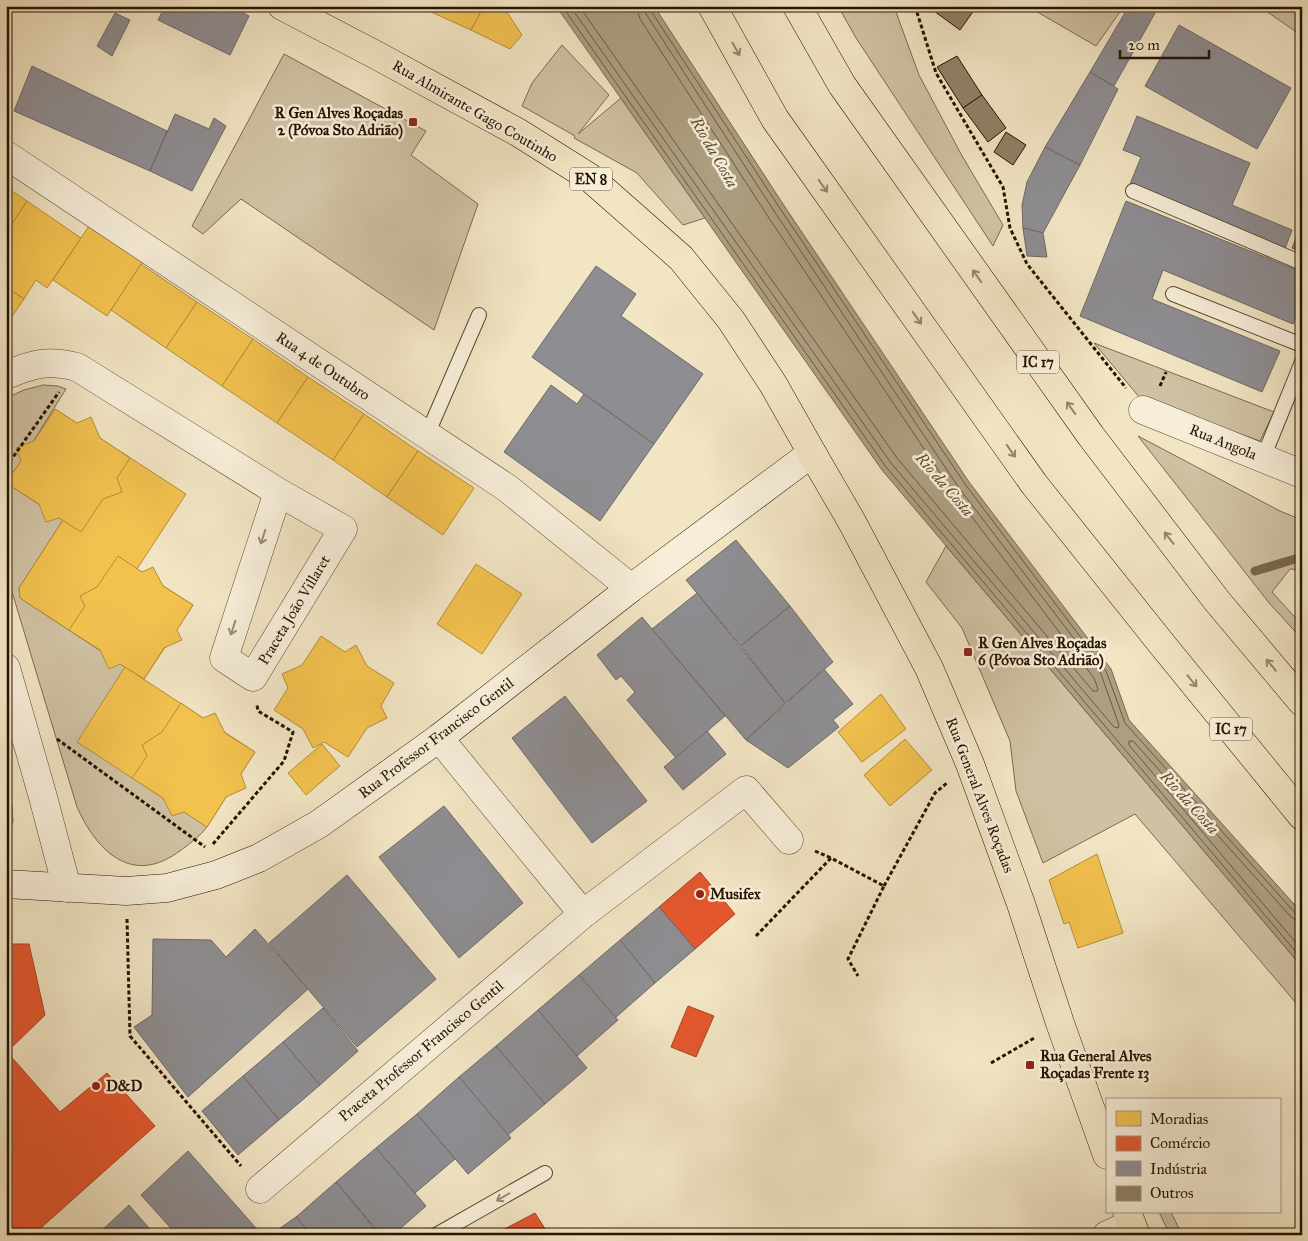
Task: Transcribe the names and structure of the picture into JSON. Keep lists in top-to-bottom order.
{
  "streets": {
    "main road": [
      "Rua Almirante Gago Coutinho",
      "EN 8",
      "IC 17",
      "Rua General Alves Roçadas"
    ],
    "street": [
      "Rua 4 de Outubro",
      "Rua Angola",
      "Praceta João Villaret",
      "Rua Professor Francisco Gentil",
      "Praceta Professor Francisco Gentil"
    ]
  },
  "crossings": [
    ["Rua Almirante Gago Coutinho", "Rua Professor Francisco Gentil"],
    ["Rua Almirante Gago Coutinho", "Rua General Alves Roçadas"],
    ["Rua 4 de Outubro", "Rua Professor Francisco Gentil"],
    ["Rua Professor Francisco Gentil", "Rua General Alves Roçadas"]
  ],
  "water": ["Rio da Costa"],
  "places": {
    "transit": ["R Gen Alves Roçadas 2 (Póvoa Sto Adrião)", "R Gen Alves Roçadas 6 (Póvoa Sto Adrião)", "Rua General Alves Roçadas Frente 13"],
    "other": ["Musifex", "D&D"]
  },
  "legend": [
    "Moradias",
    "Comércio",
    "Indústria",
    "Outros"
  ],
  "scale_bar": "20 m"
}
